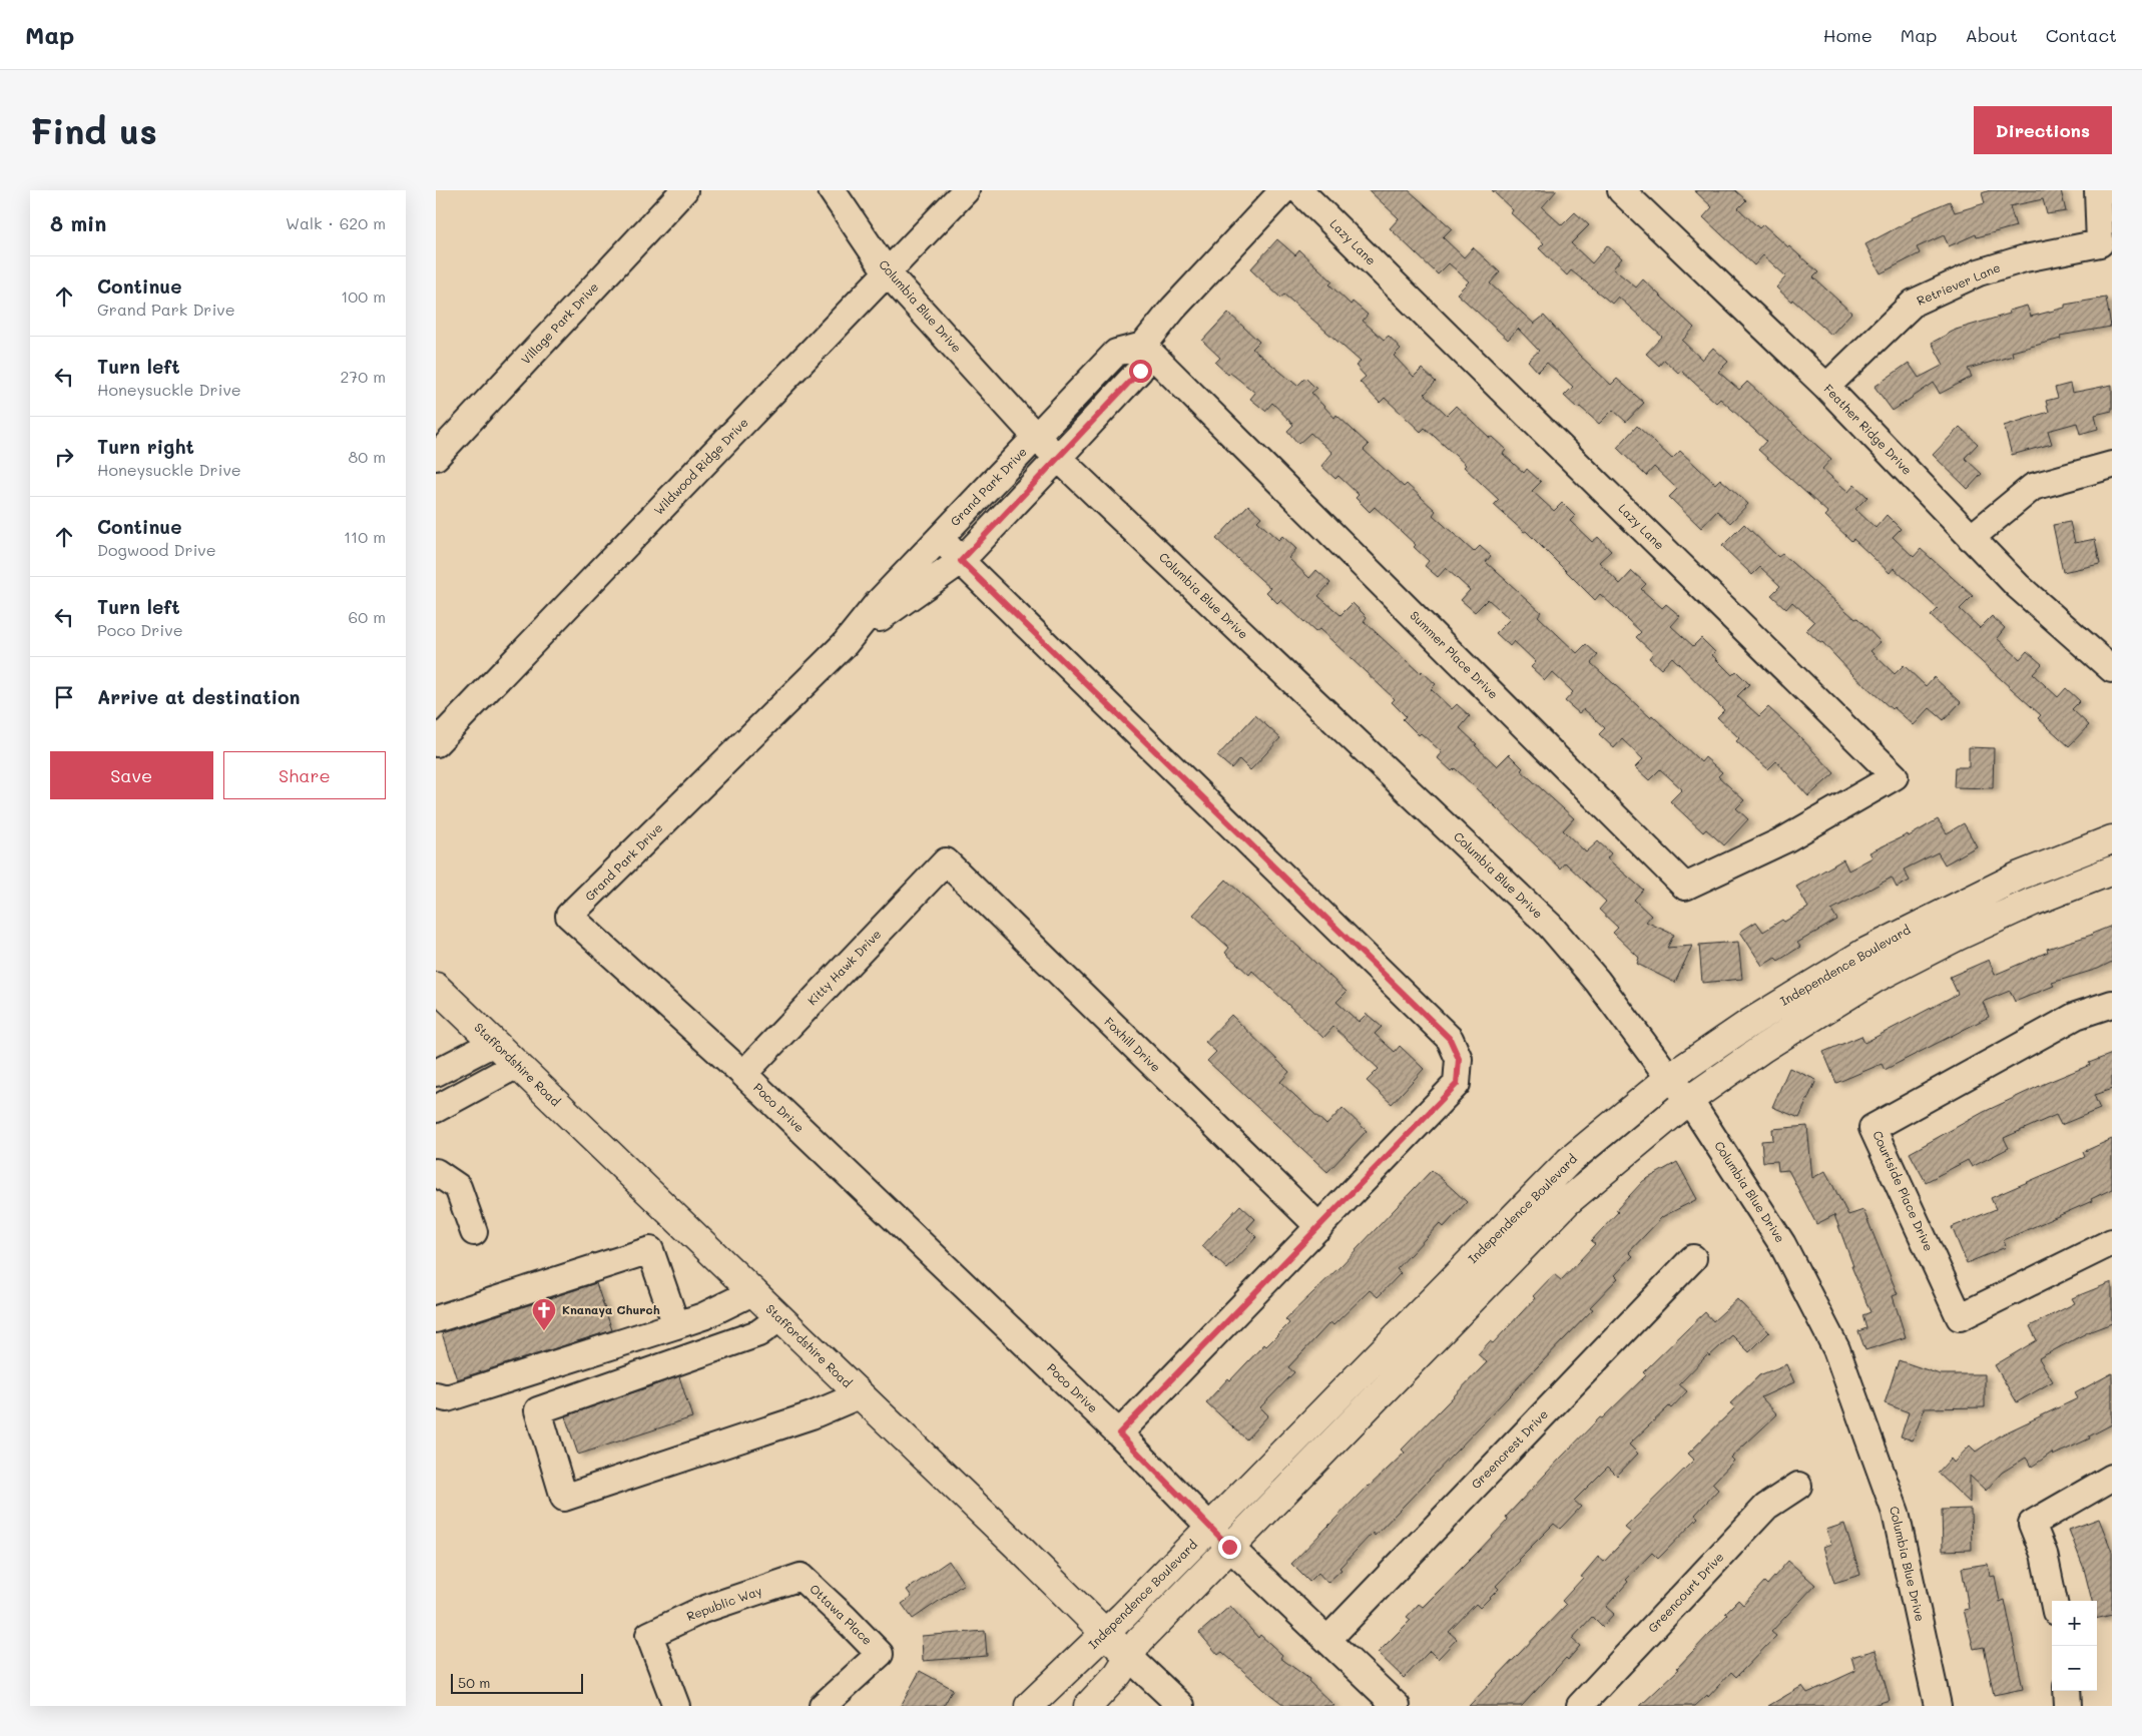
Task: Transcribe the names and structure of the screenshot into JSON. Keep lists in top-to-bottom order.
{
  "streets": {
    "main road": ["Independence Boulevard", "Staffordshire Road"],
    "street": [
      "Lazy Lane",
      "Retriever Lane",
      "Columbia Blue Drive",
      "Village Park Drive",
      "Feather Ridge Drive",
      "Wildwood Ridge Drive",
      "Grand Park Drive",
      "Summer Place Drive",
      "Kitty Hawk Drive",
      "Foxhill Drive",
      "Poco Drive",
      "Courtside Place Drive",
      "Greencrest Drive",
      "Greencourt Drive",
      "Republic Way",
      "Ottawa Place"
    ]
  },
  "crossings": [
    ["Lazy Lane", "Summer Place Drive"],
    ["Retriever Lane", "Feather Ridge Drive"],
    ["Columbia Blue Drive", "Wildwood Ridge Drive"],
    ["Columbia Blue Drive", "Grand Park Drive"],
    ["Columbia Blue Drive", "Independence Boulevard"],
    ["Grand Park Drive", "Summer Place Drive"],
    ["Grand Park Drive", "Kitty Hawk Drive"],
    ["Grand Park Drive", "Poco Drive"],
    ["Independence Boulevard", "Staffordshire Road"],
    ["Independence Boulevard", "Poco Drive"],
    ["Kitty Hawk Drive", "Foxhill Drive"],
    ["Kitty Hawk Drive", "Poco Drive"],
    ["Poco Drive", "Greencrest Drive"],
    ["Republic Way", "Ottawa Place"]
  ],
  "places": {
    "church": ["Knanaya Church"]
  },
  "scale_bar": "50 m",
  "page": {
    "header": "Map",
    "nav": [
      "Home",
      "Map",
      "About",
      "Contact"
    ],
    "buttons": [
      "Directions",
      ["Save", "Share"]
    ],
    "title": "Find us",
    "heading": ["8 min", "Walk · 620 m"],
    "list": [
      ["Continue", "Grand Park Drive", "100 m"],
      ["Turn left", "Honeysuckle Drive", "270 m"],
      ["Turn right", "Honeysuckle Drive", "80 m"],
      ["Continue", "Dogwood Drive", "110 m"],
      ["Turn left", "Poco Drive", "60 m"],
      "Arrive at destination"
    ],
    "map_buttons": ["+", "−"],
    "scale": "50 m"
  }
}
